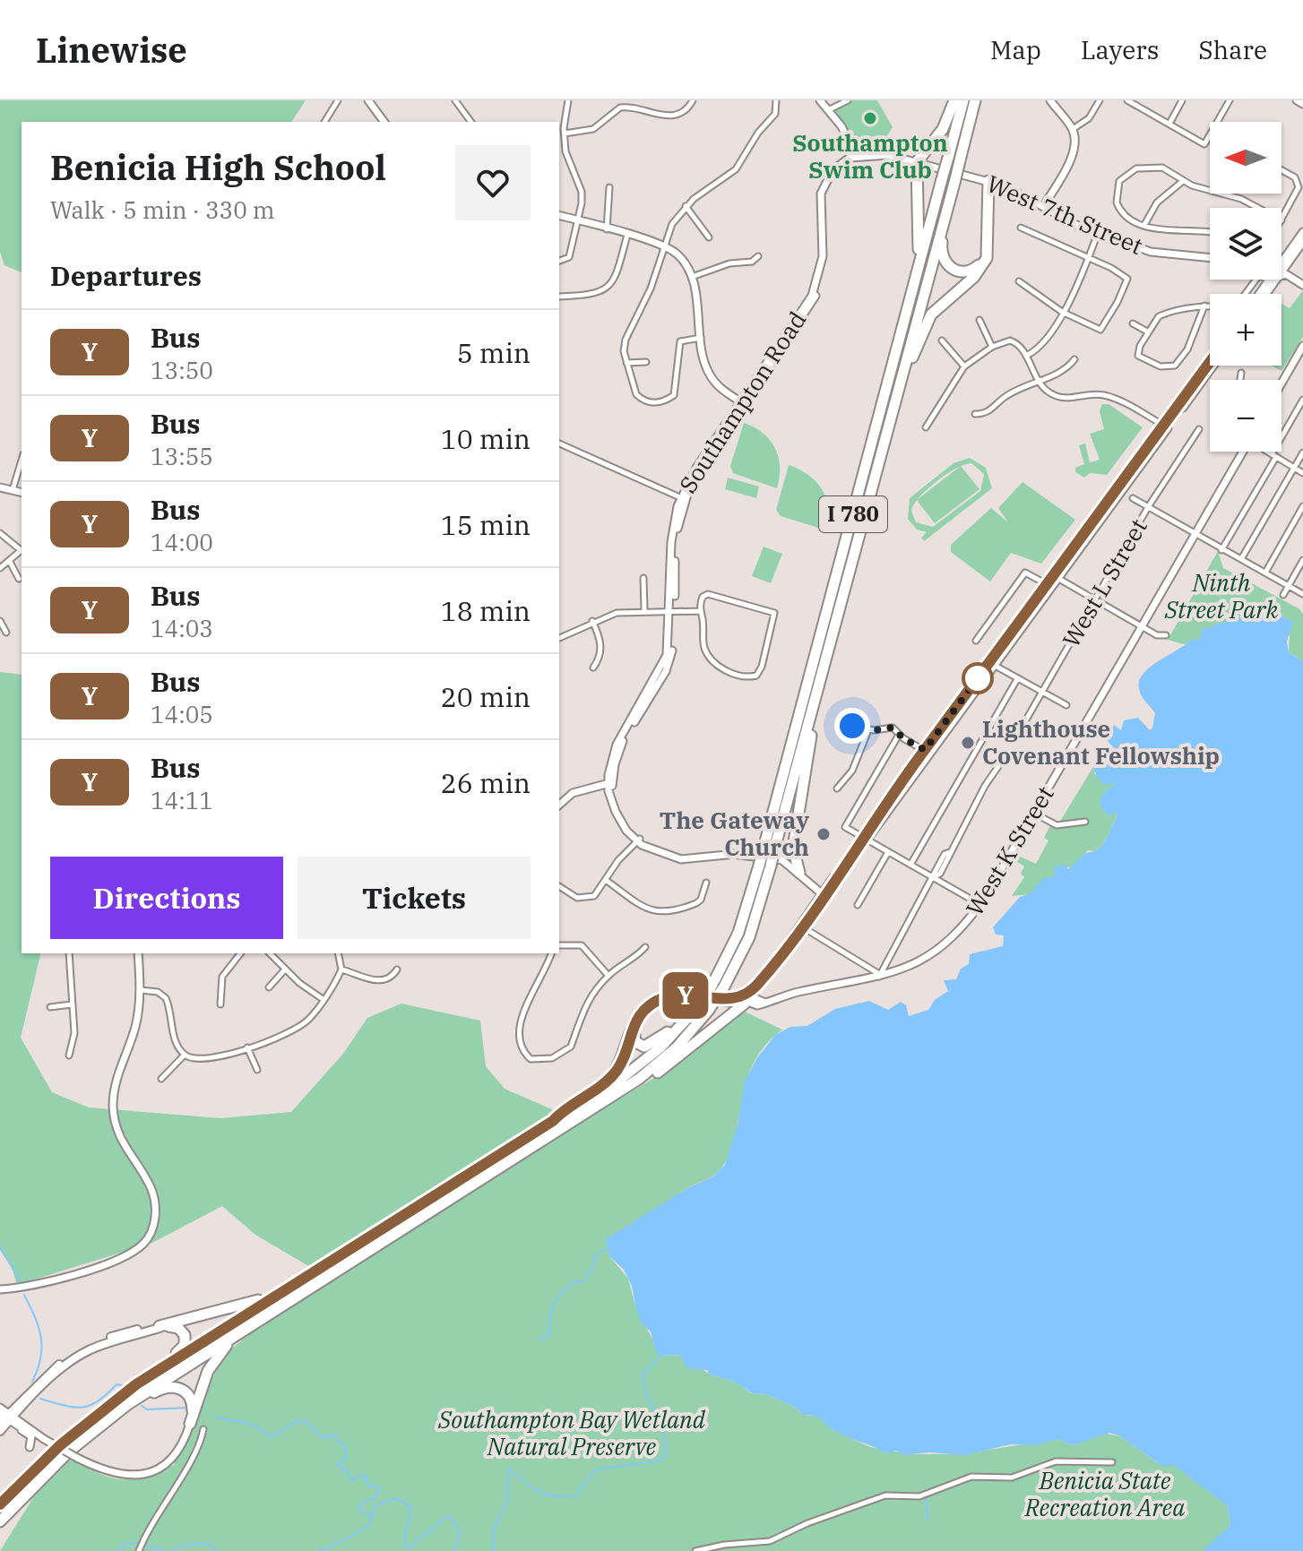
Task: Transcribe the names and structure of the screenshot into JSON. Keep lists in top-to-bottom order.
{
  "streets": {
    "highway": ["I 780"],
    "street": [
      "West 7th Street",
      "Southampton Road",
      "West L Street",
      "West K Street"
    ]
  },
  "parks": ["Ninth Street Park", "Southampton Bay Wetland Natural Preserve", "Benicia State Recreation Area"],
  "places": ["Southampton Swim Club", "Lighthouse Covenant Fellowship", "The Gateway Church"],
  "lines": ["bus line Y"],
  "north": "left",
  "page": {
    "header": "Linewise",
    "nav": ["Map", "Layers", "Share"],
    "on_map": "Y",
    "map_buttons": ["+", "−"],
    "heading": [
      ["Benicia High School", "Walk · 5 min · 330 m"],
      "Departures"
    ],
    "list": [
      {
        "mark": "Y",
        "name": "Bus",
        "note": "13:50",
        "value": "5 min"
      },
      {
        "mark": "Y",
        "name": "Bus",
        "note": "13:55",
        "value": "10 min"
      },
      {
        "mark": "Y",
        "name": "Bus",
        "note": "14:00",
        "value": "15 min"
      },
      {
        "mark": "Y",
        "name": "Bus",
        "note": "14:03",
        "value": "18 min"
      },
      {
        "mark": "Y",
        "name": "Bus",
        "note": "14:05",
        "value": "20 min"
      },
      {
        "mark": "Y",
        "name": "Bus",
        "note": "14:11",
        "value": "26 min"
      }
    ],
    "buttons": ["Directions", "Tickets"]
  }
}
